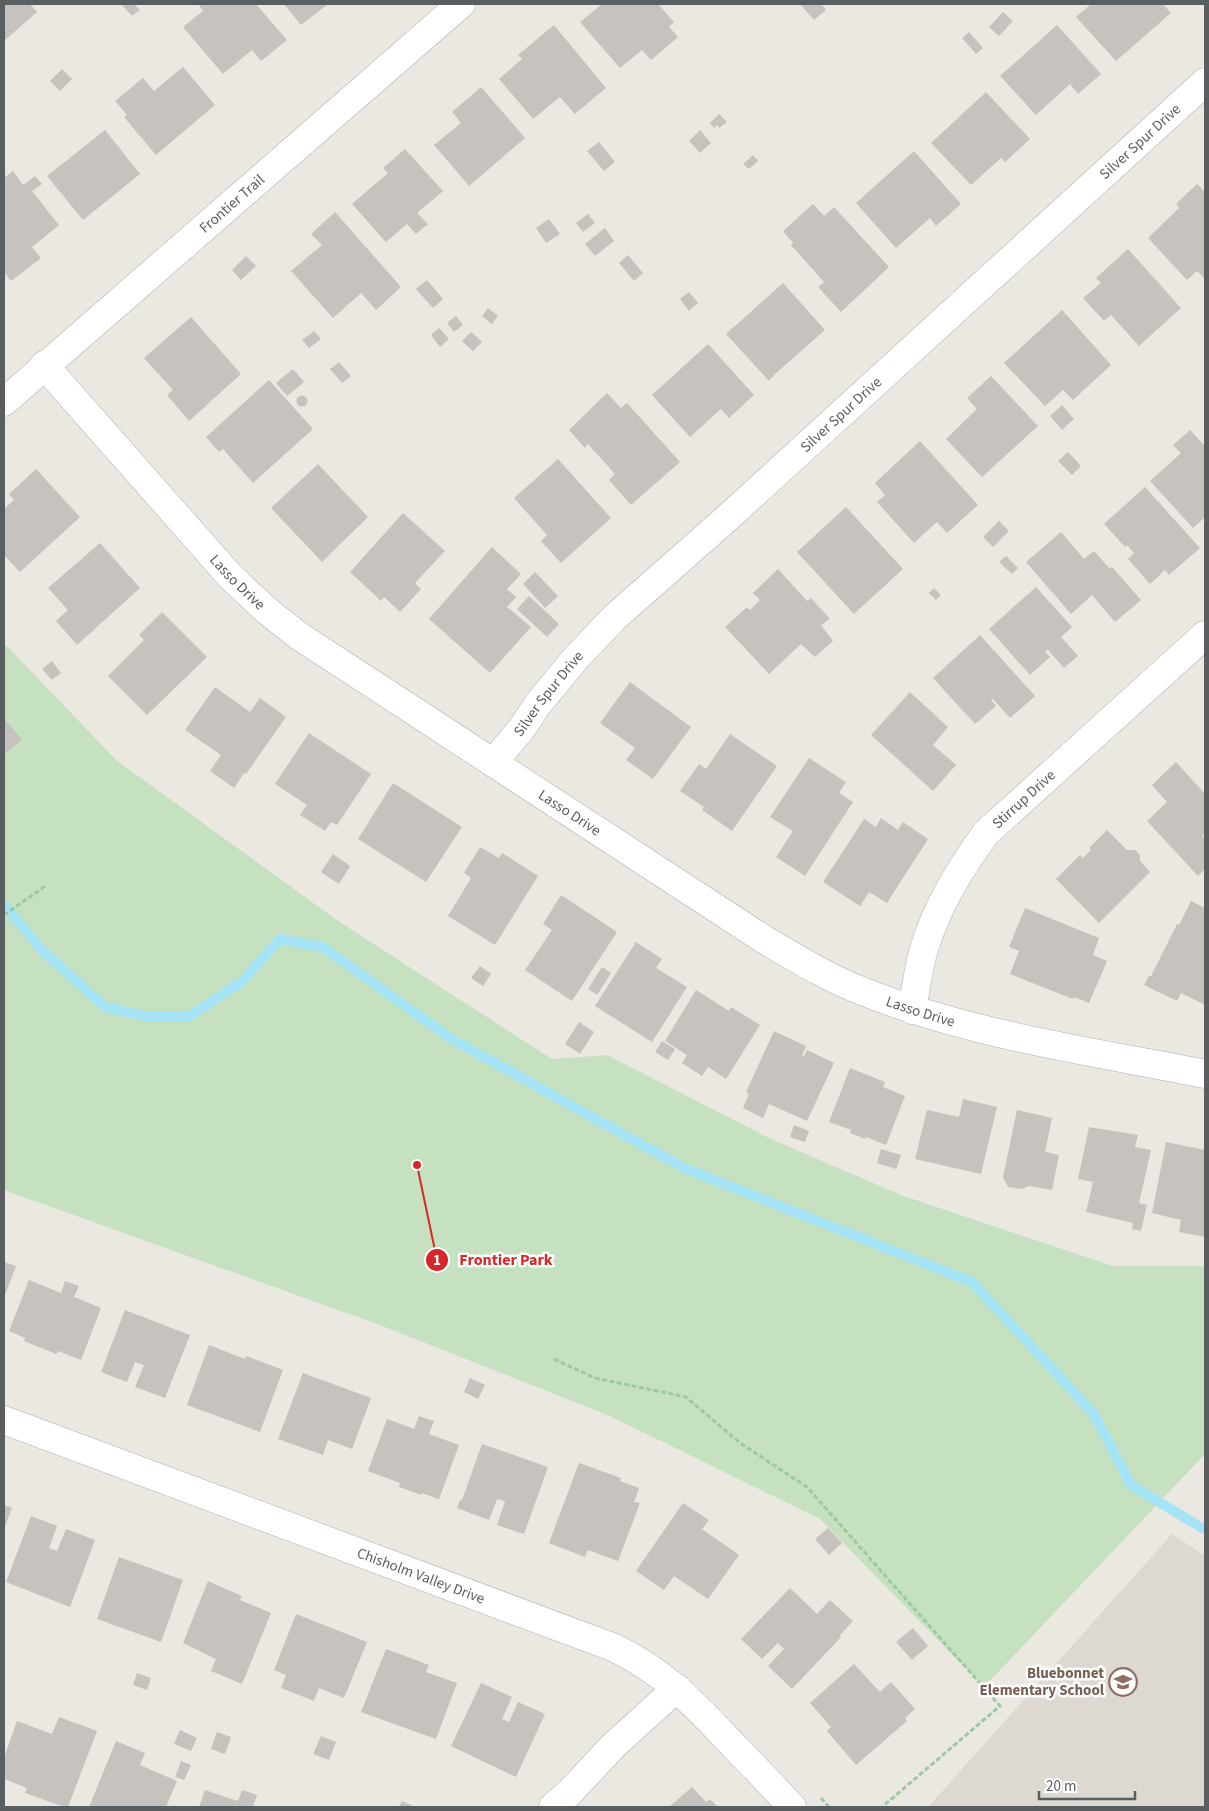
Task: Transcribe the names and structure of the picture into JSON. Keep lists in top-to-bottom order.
{
  "streets": {
    "street": [
      "Silver Spur Drive",
      "Frontier Trail",
      "Lasso Drive",
      "Stirrup Drive",
      "Chisholm Valley Drive"
    ]
  },
  "crossings": [
    ["Silver Spur Drive", "Lasso Drive"],
    ["Frontier Trail", "Lasso Drive"],
    ["Lasso Drive", "Stirrup Drive"]
  ],
  "places": {
    "other": ["Frontier Park"],
    "school or university": ["Bluebonnet Elementary School"]
  },
  "scale_bar": "20 m"
}
